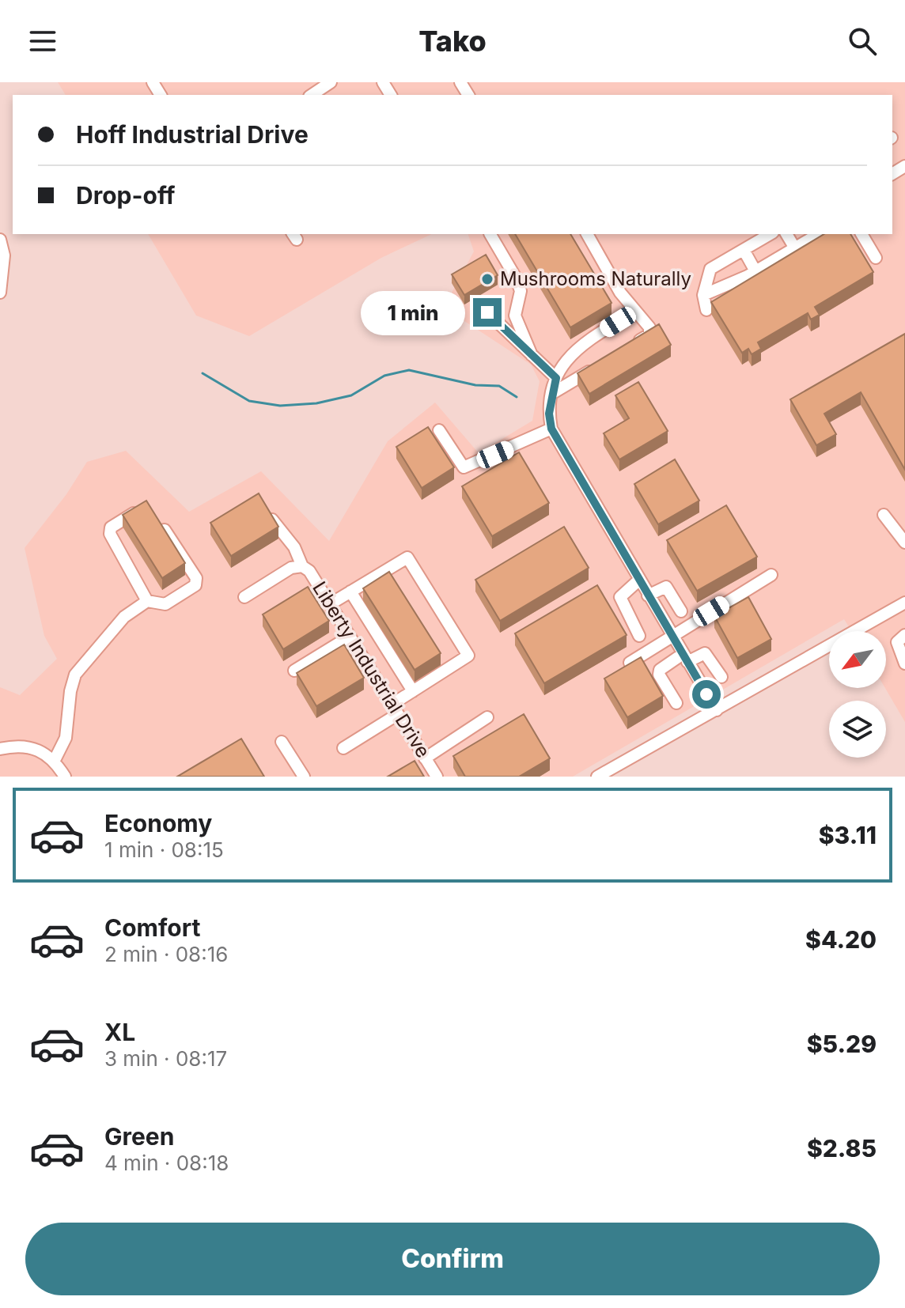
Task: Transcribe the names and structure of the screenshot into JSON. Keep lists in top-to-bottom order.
{
  "streets": {
    "street": ["Liberty Industrial Drive"]
  },
  "places": ["Mushrooms Naturally"],
  "north": "bottom left",
  "page": {
    "header": "Tako",
    "banner": ["Hoff Industrial Drive", "Drop-off"],
    "bubble": "1 min",
    "list": [
      {
        "name": "Economy",
        "note": "1 min · 08:15",
        "value": "$3.11"
      },
      {
        "name": "Comfort",
        "note": "2 min · 08:16",
        "value": "$4.20"
      },
      {
        "name": "XL",
        "note": "3 min · 08:17",
        "value": "$5.29"
      },
      {
        "name": "Green",
        "note": "4 min · 08:18",
        "value": "$2.85"
      }
    ],
    "buttons": "Confirm"
  }
}
